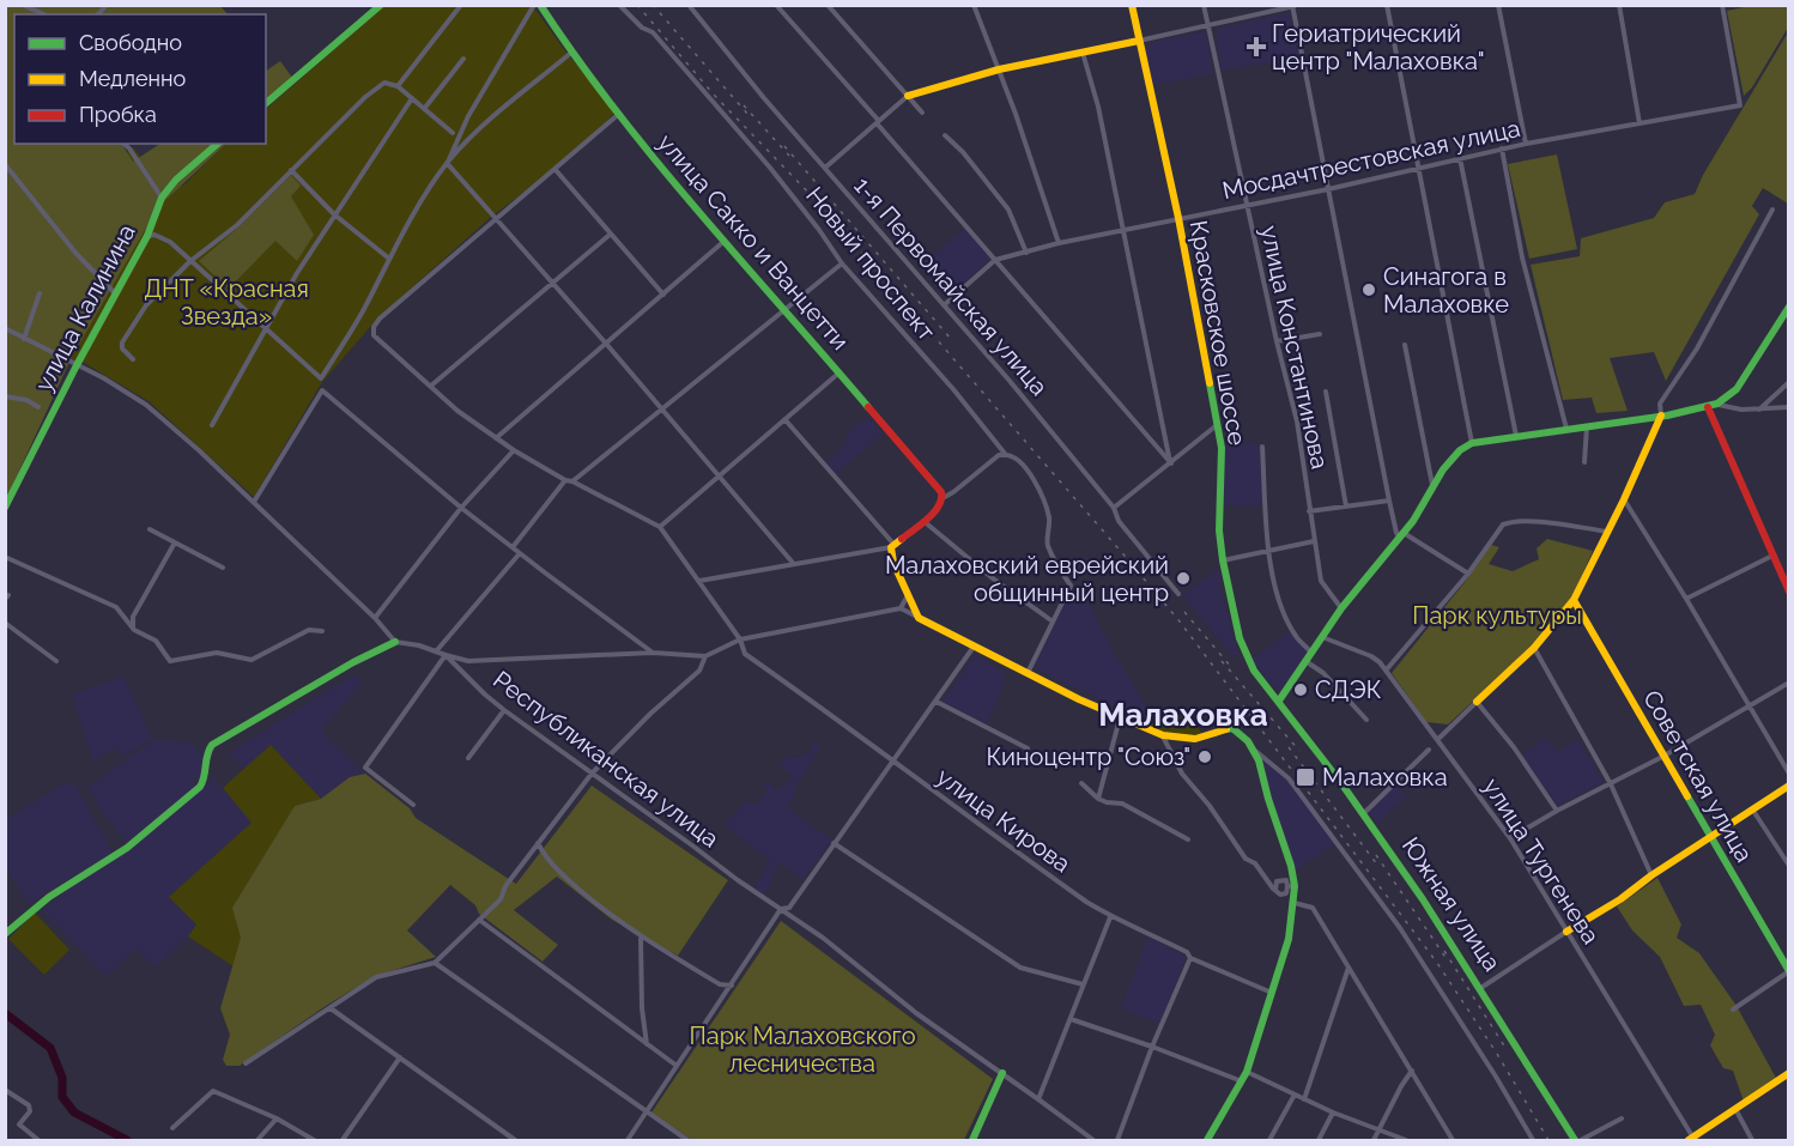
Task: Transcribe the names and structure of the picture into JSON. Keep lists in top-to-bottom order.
{
  "streets": {
    "main road": [
      "улица Сакко и Ванцетти",
      "улица Калинина",
      "Красковское шоссе",
      "Советская улица",
      "Южная улица"
    ],
    "street": [
      "Мосдачтрестовская улица",
      "Новый проспект",
      "1-я Первомайская улица",
      "улица Константинова",
      "Республиканская улица",
      "улица Кирова",
      "улица Тургенева"
    ]
  },
  "crossings": [
    ["Мосдачтрестовская улица", "1-я Первомайская улица"],
    ["Мосдачтрестовская улица", "Красковское шоссе"],
    ["Мосдачтрестовская улица", "улица Константинова"],
    ["Красковское шоссе", "Южная улица"]
  ],
  "districts": ["Малаховка"],
  "parks": ["ДНТ «Красная Звезда»", "Парк культуры", "Парк Малаховского лесничества"],
  "places": {
    "health": ["Гериатрический центр \"Малаховка\""],
    "other": [
      "Синагога в Малаховке",
      "Малаховский еврейский общинный центр",
      "СДЭК",
      "Киноцентр \"Союз\""
    ],
    "transit": ["Малаховка"]
  },
  "legend": ["Свободно", "Медленно", "Пробка"]
}
